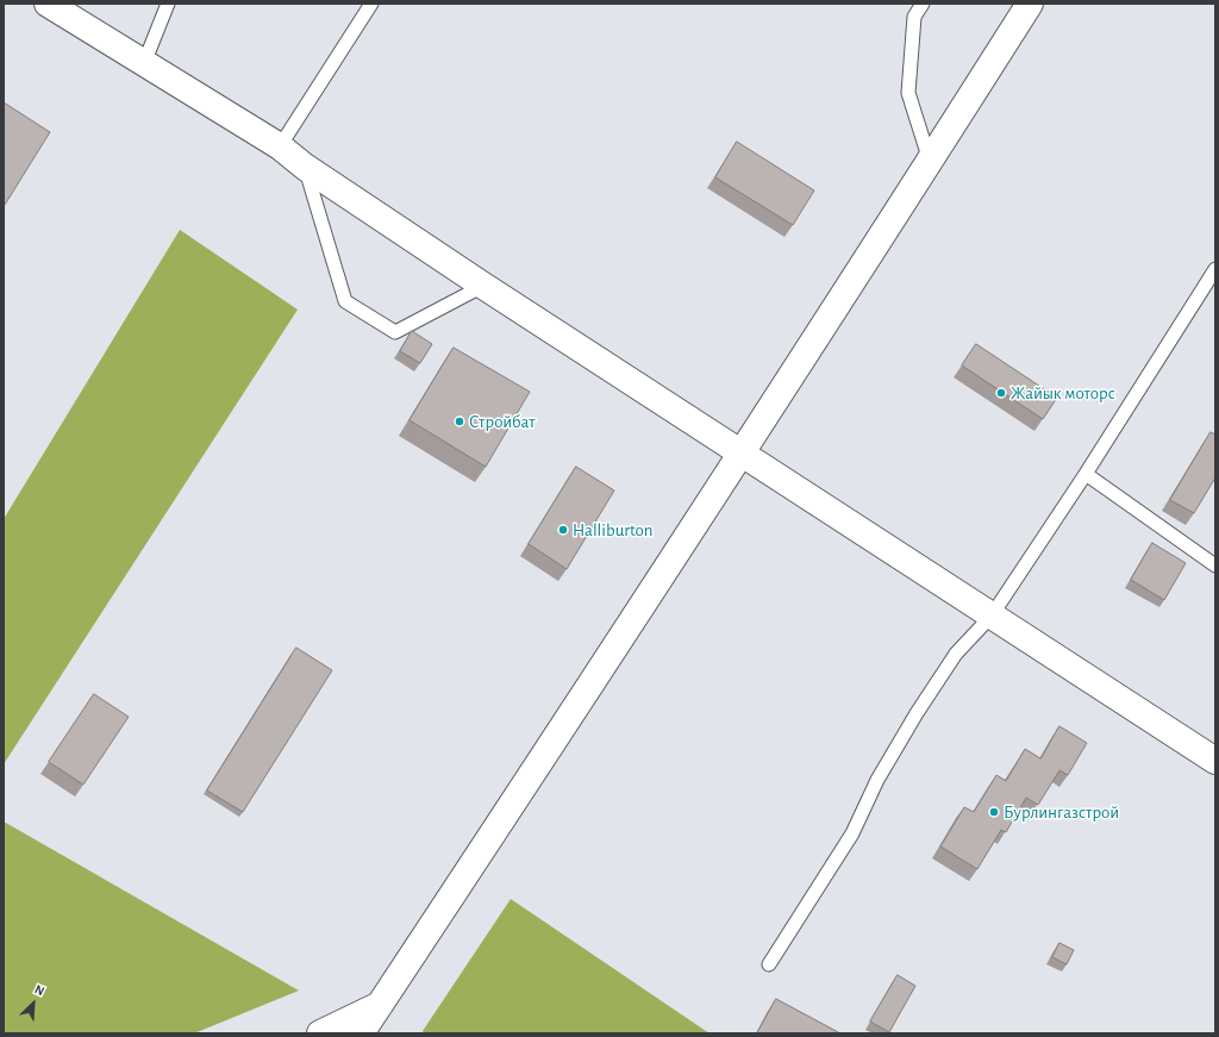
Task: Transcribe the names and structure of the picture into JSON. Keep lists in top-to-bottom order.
{
  "places": [
    "Жайык моторс",
    "Стройбат",
    "Halliburton",
    "Бурлингазстрой"
  ],
  "north": "top right"
}
